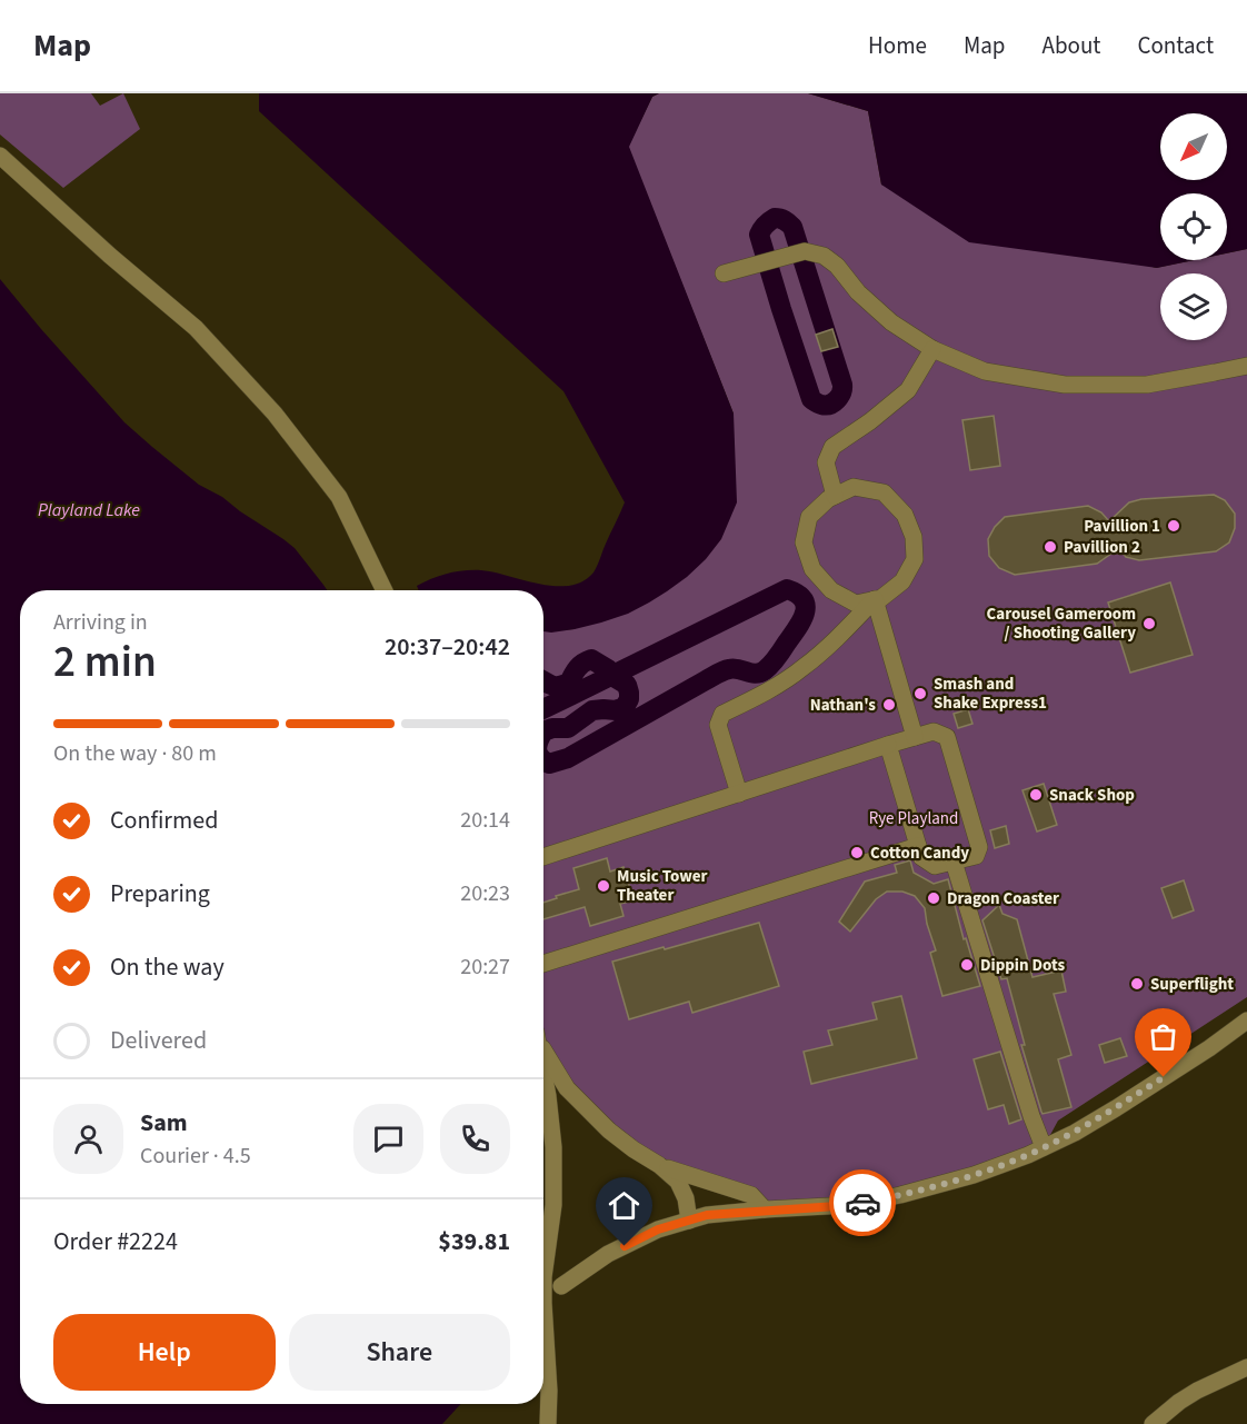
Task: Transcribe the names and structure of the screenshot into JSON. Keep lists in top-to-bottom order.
{
  "water": ["Playland Lake"],
  "parks": ["Rye Playland"],
  "places": [
    "Pavillion 1",
    "Pavillion 2",
    "Carousel Gameroom / Shooting Gallery",
    "Smash and Shake Express1",
    "Nathan's",
    "Snack Shop",
    "Cotton Candy",
    "Music Tower Theater",
    "Dragon Coaster",
    "Dippin Dots",
    "Superflight"
  ],
  "north": "bottom left",
  "page": {
    "header": "Map",
    "nav": [
      "Home",
      "Map",
      "About",
      "Contact"
    ],
    "heading": ["2 min", "Arriving in", "20:37–20:42"],
    "panel": [
      "Sam",
      "Courier · 4.5",
      "Order #2224",
      "$39.81"
    ],
    "bar": "On the way · 80 m",
    "list": [
      ["Confirmed", "20:14"],
      ["Preparing", "20:23"],
      ["On the way", "20:27"],
      "Delivered"
    ],
    "buttons": ["Help", "Share"]
  }
}
